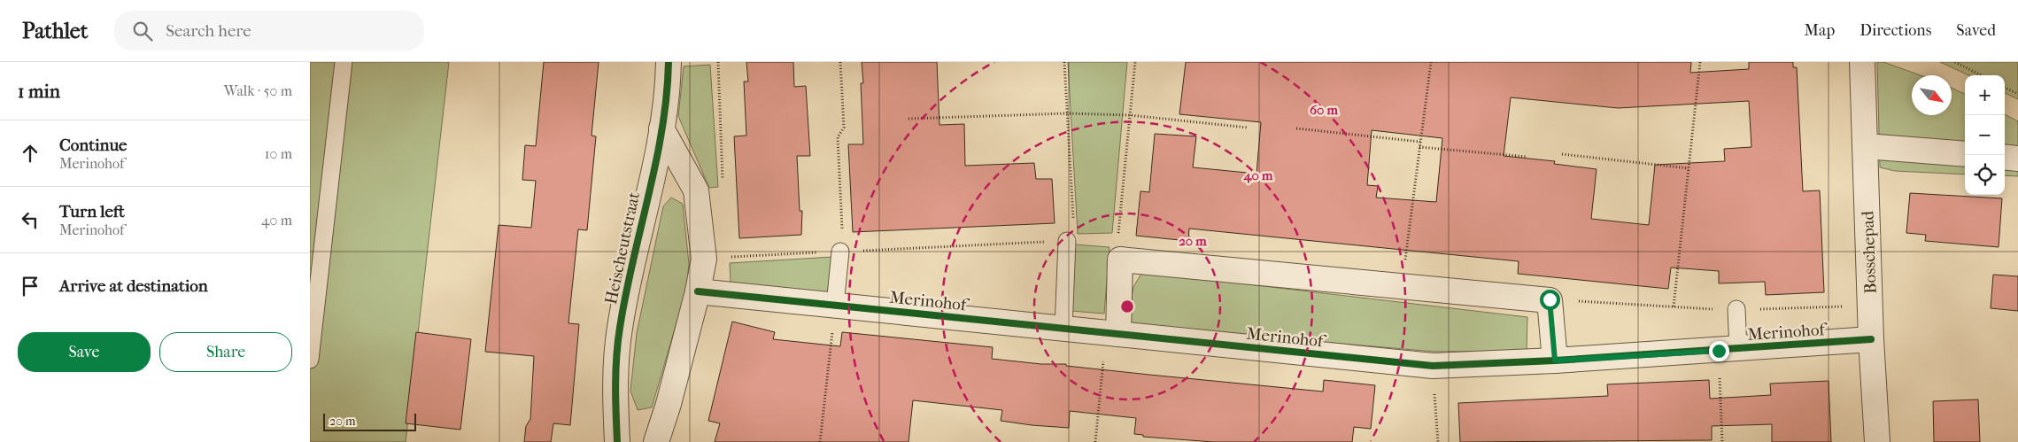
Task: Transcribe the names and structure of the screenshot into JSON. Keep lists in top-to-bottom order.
{
  "streets": {
    "street": ["Heischeutstraat", "Bosschepad", "Merinohof"]
  },
  "crossings": [
    ["Bosschepad", "Merinohof"]
  ],
  "scale_bar": "20 m",
  "north": "bottom right",
  "page": {
    "header": "Pathlet",
    "search": "Search here",
    "nav": ["Map", "Directions", "Saved"],
    "heading": ["1 min", "Walk · 50 m"],
    "map_buttons": ["+", "−"],
    "list": [
      ["Continue", "Merinohof", "10 m"],
      ["Turn left", "Merinohof", "40 m"],
      "Arrive at destination"
    ],
    "buttons": ["Save", "Share"],
    "scale": "20 m"
  },
  "rings": ["60 m", "40 m", "20 m"]
}
